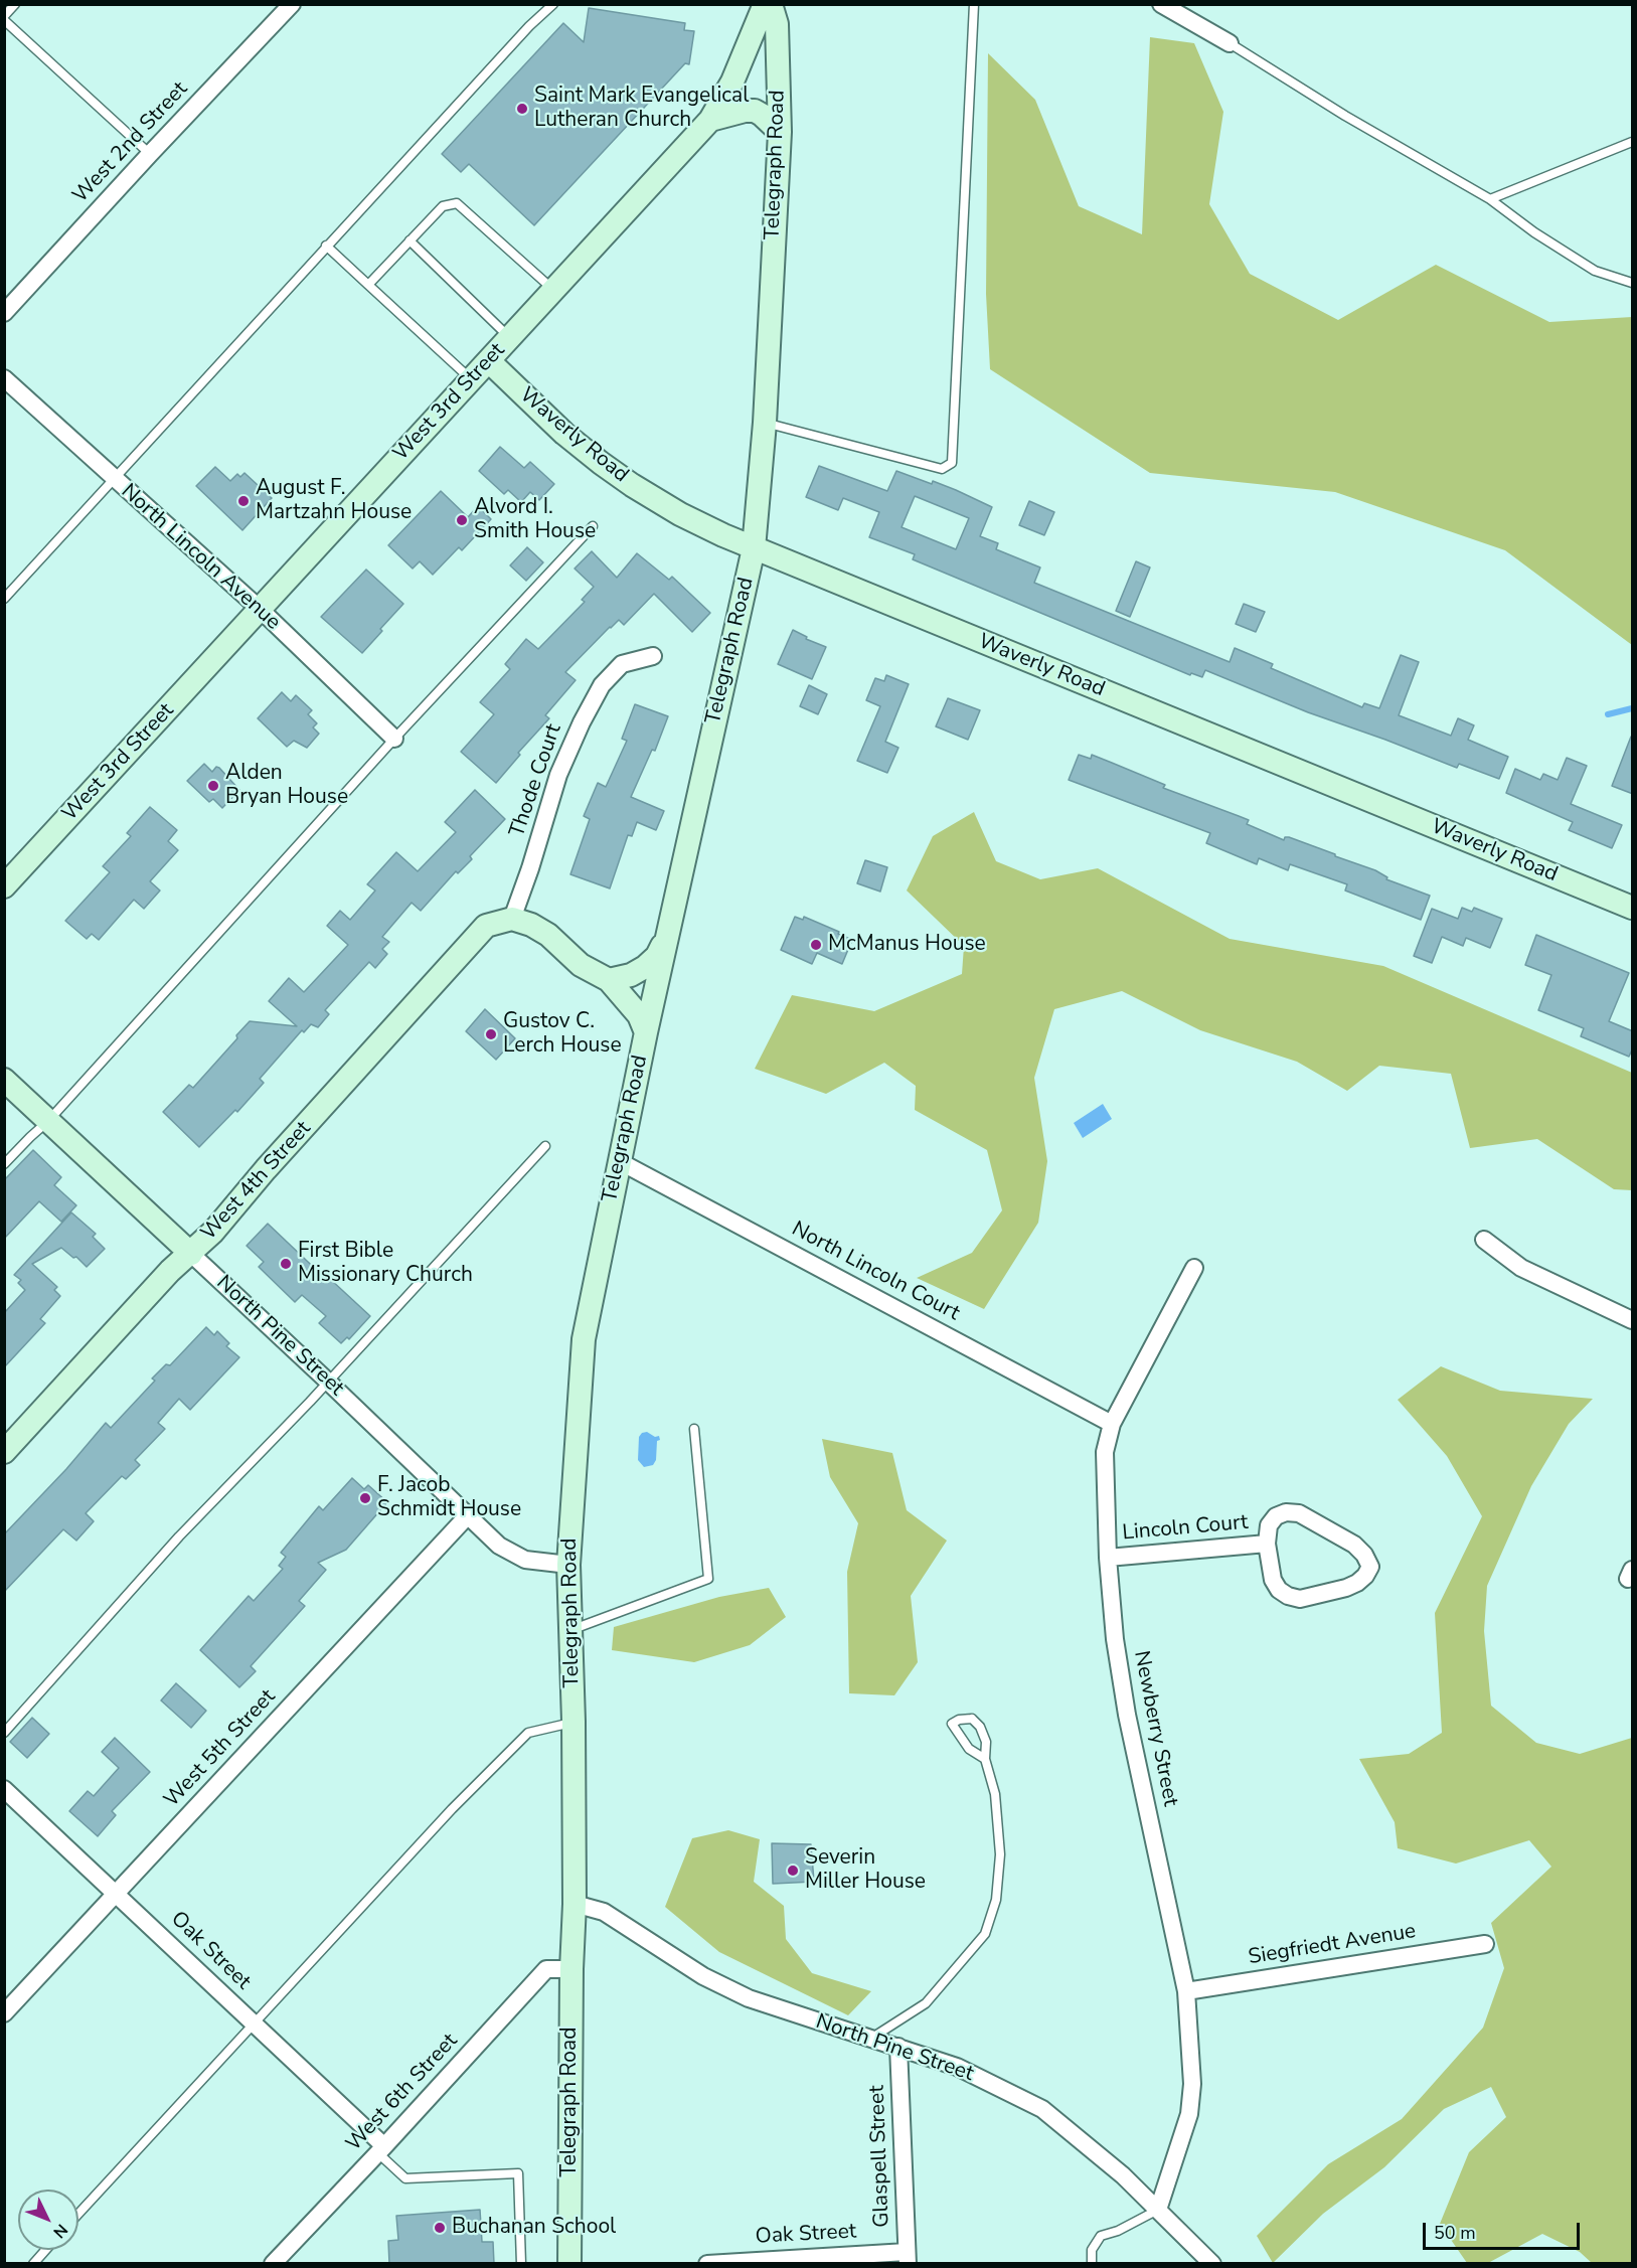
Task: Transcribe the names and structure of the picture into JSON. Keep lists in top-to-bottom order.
{
  "streets": {
    "street": [
      "West 2nd Street",
      "Telegraph Road",
      "West 3rd Street",
      "Waverly Road",
      "North Lincoln Avenue",
      "Thode Court",
      "West 4th Street",
      "North Lincoln Court",
      "North Pine Street",
      "Lincoln Court",
      "Newberry Street",
      "West 5th Street",
      "Siegfriedt Avenue",
      "Oak Street",
      "West 6th Street",
      "Glaspell Street"
    ]
  },
  "crossings": [
    ["Telegraph Road", "Waverly Road"],
    ["Telegraph Road", "North Lincoln Court"],
    ["Telegraph Road", "North Pine Street"],
    ["Telegraph Road", "West 6th Street"],
    ["West 3rd Street", "Waverly Road"],
    ["West 3rd Street", "North Lincoln Avenue"],
    ["Thode Court", "West 4th Street"],
    ["West 4th Street", "North Pine Street"],
    ["North Lincoln Court", "Newberry Street"],
    ["North Pine Street", "Newberry Street"],
    ["North Pine Street", "West 5th Street"],
    ["North Pine Street", "Glaspell Street"],
    ["Lincoln Court", "Newberry Street"],
    ["Newberry Street", "Siegfriedt Avenue"],
    ["West 5th Street", "Oak Street"],
    ["Oak Street", "West 6th Street"],
    ["Oak Street", "Glaspell Street"]
  ],
  "places": [
    "Saint Mark Evangelical Lutheran Church",
    "August F. Martzahn House",
    "Alvord I. Smith House",
    "Alden Bryan House",
    "McManus House",
    "Gustov C. Lerch House",
    "First Bible Missionary Church",
    "F. Jacob Schmidt House",
    "Severin Miller House",
    "Buchanan School"
  ],
  "scale_bar": "50 m",
  "north": "bottom right"
}
